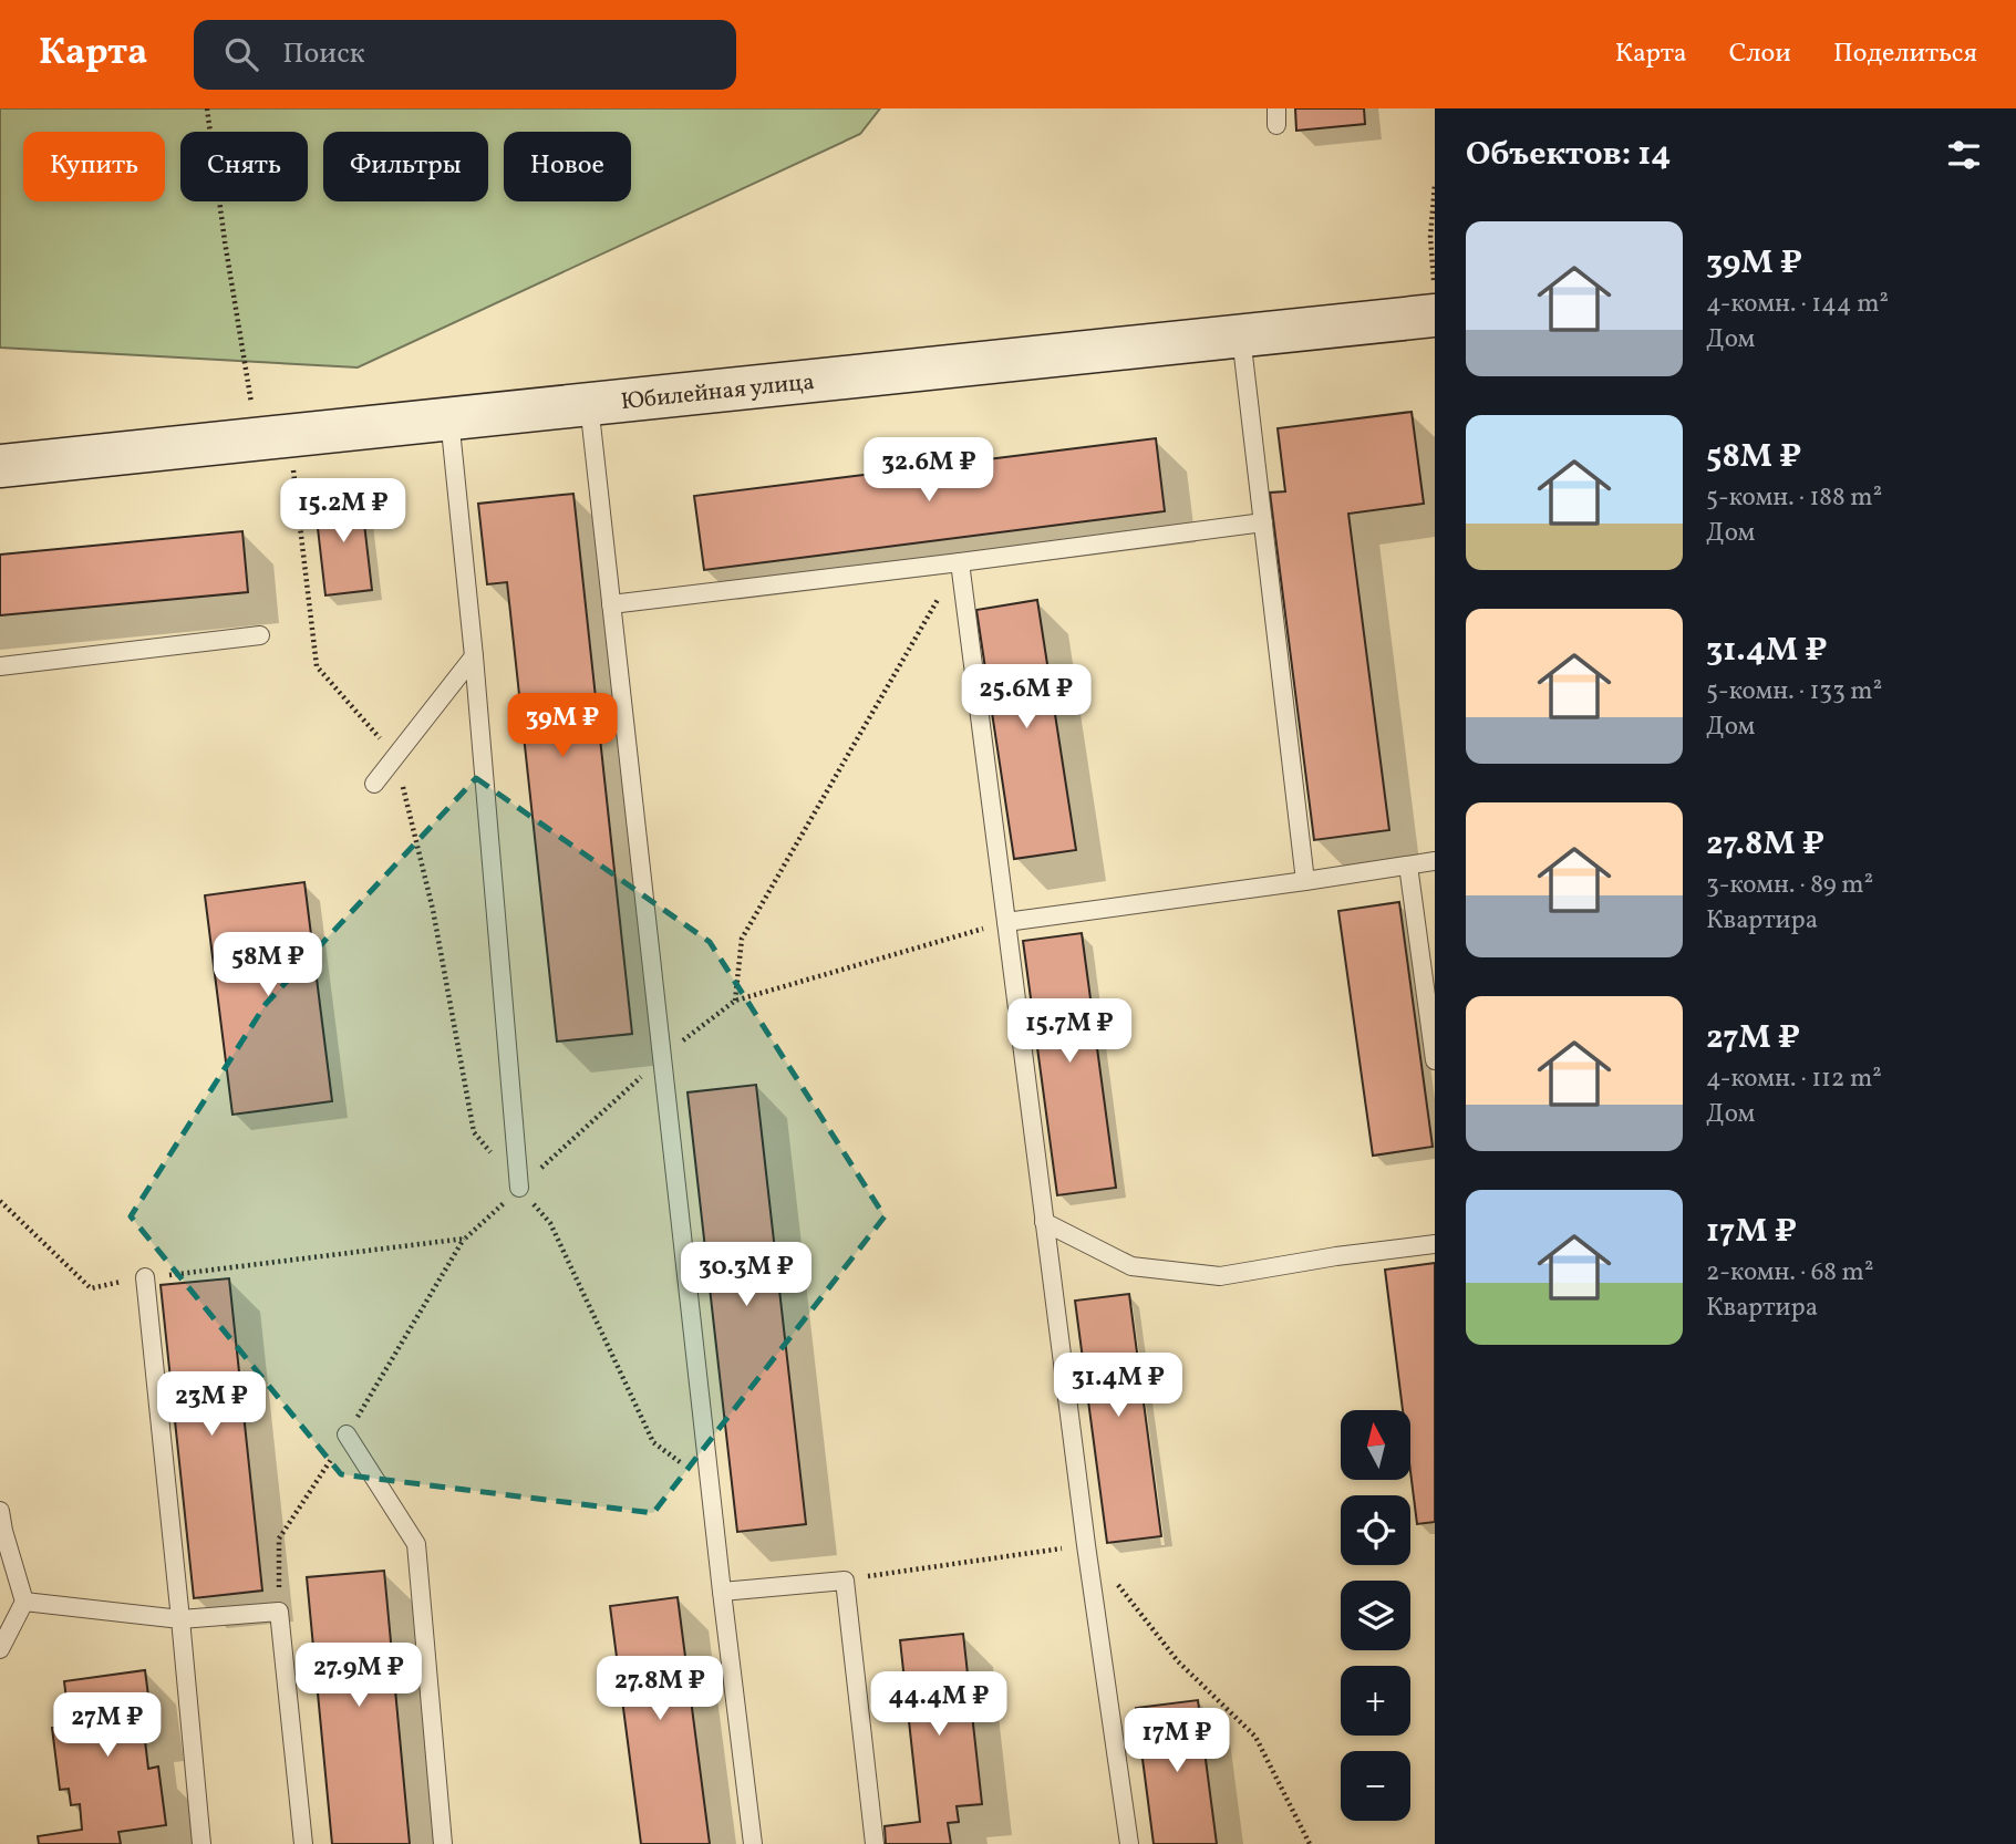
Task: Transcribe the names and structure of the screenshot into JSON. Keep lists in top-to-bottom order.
{
  "streets": {
    "street": ["Юбилейная улица"]
  },
  "north": "top",
  "page": {
    "header": "Карта",
    "search": "Поиск",
    "nav": ["Карта", "Слои", "Поделиться"],
    "heading": "Объектов: 14",
    "chip": [
      "Купить",
      "Снять",
      "Фильтры",
      "Новое"
    ],
    "list": [
      {
        "name": "39M ₽",
        "note": "4-комн. · 144 m² · Дом"
      },
      {
        "name": "58M ₽",
        "note": "5-комн. · 188 m² · Дом"
      },
      {
        "name": "31.4M ₽",
        "note": "5-комн. · 133 m² · Дом"
      },
      {
        "name": "27.8M ₽",
        "note": "3-комн. · 89 m² · Квартира"
      },
      {
        "name": "27M ₽",
        "note": "4-комн. · 112 m² · Дом"
      },
      {
        "name": "17M ₽",
        "note": "2-комн. · 68 m² · Квартира"
      }
    ],
    "price": [
      "32.6M ₽",
      "15.2M ₽",
      "25.6M ₽",
      "39M ₽",
      "58M ₽",
      "15.7M ₽",
      "30.3M ₽",
      "31.4M ₽",
      "23M ₽",
      "27.9M ₽",
      "27.8M ₽",
      "44.4M ₽",
      "27M ₽",
      "17M ₽"
    ],
    "map_buttons": ["+", "−"]
  }
}
